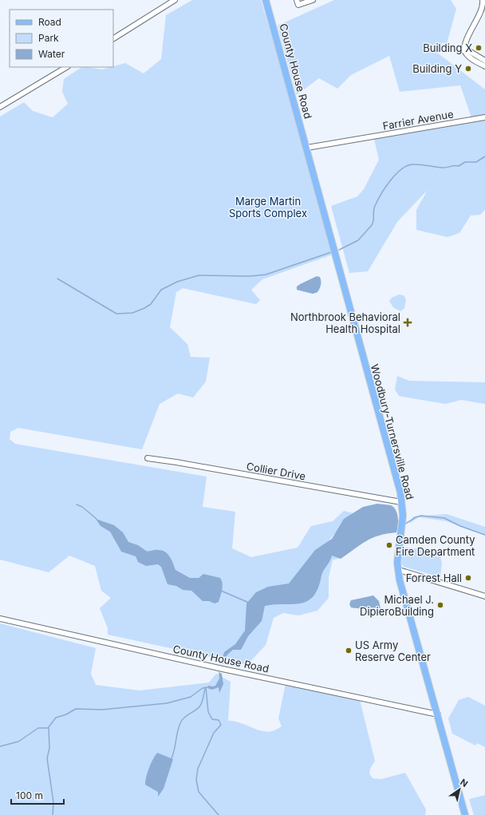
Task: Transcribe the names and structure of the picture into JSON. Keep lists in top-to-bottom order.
{
  "streets": {
    "main road": ["County House Road", "Woodbury-Turnersville Road"],
    "street": ["Farrier Avenue", "Collier Drive"]
  },
  "crossings": [
    ["County House Road", "Farrier Avenue"],
    ["County House Road", "Woodbury-Turnersville Road"],
    ["Farrier Avenue", "Woodbury-Turnersville Road"],
    ["Woodbury-Turnersville Road", "Collier Drive"]
  ],
  "parks": ["Marge Martin Sports Complex"],
  "places": {
    "other": [
      "Building X",
      "Building Y",
      "Camden County Fire Department",
      "Forrest Hall",
      "Michael J. DipieroBuilding",
      "US Army Reserve Center"
    ],
    "health": ["Northbrook Behavioral Health Hospital"]
  },
  "legend": ["Road", "Park", "Water"],
  "scale_bar": "100 m",
  "north": "top right"
}
